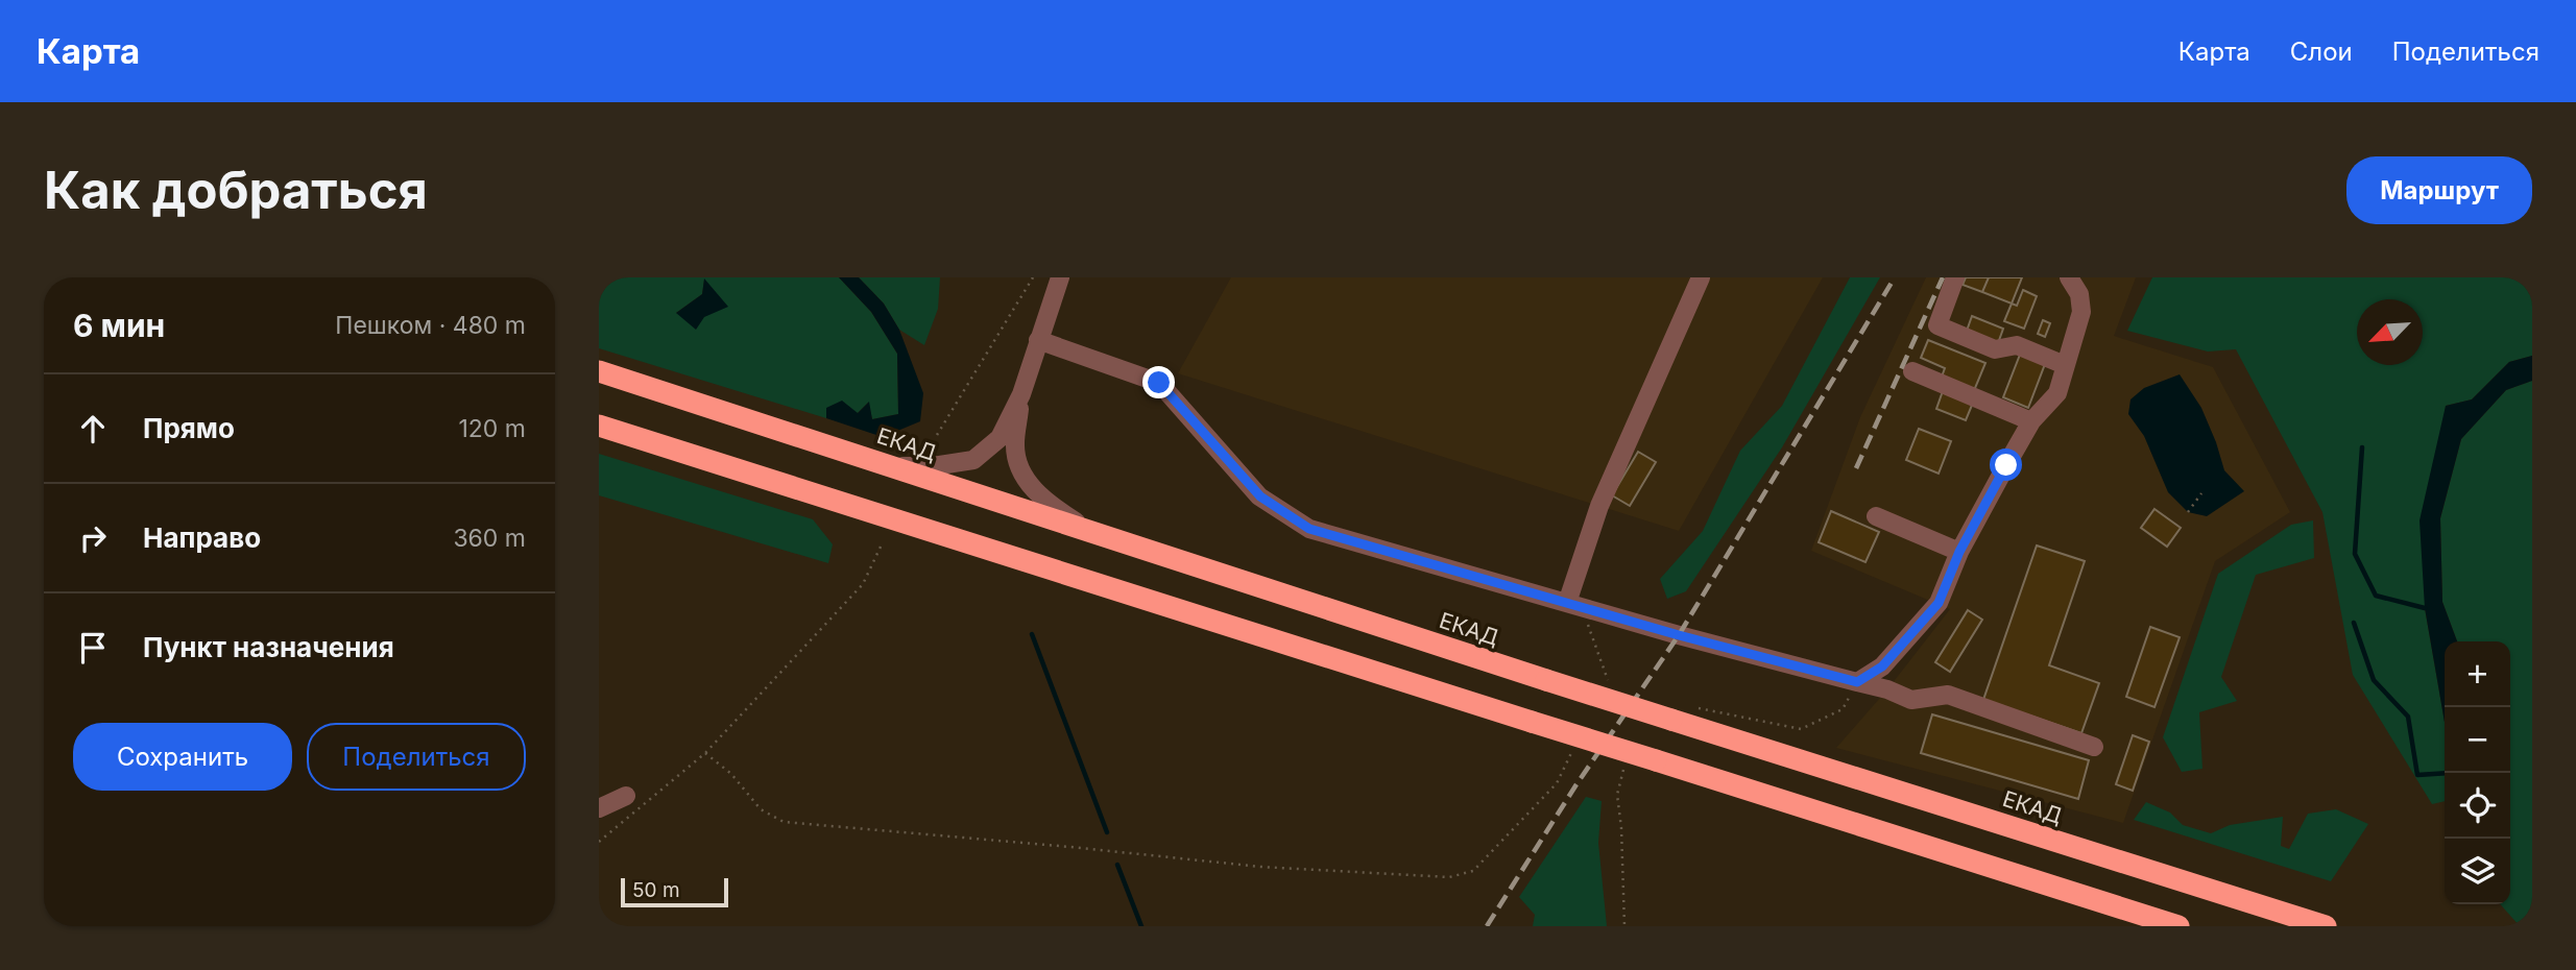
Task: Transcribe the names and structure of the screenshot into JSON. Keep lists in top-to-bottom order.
{
  "streets": {
    "highway": ["ЕКАД"]
  },
  "scale_bar": "50 m",
  "north": "bottom left",
  "page": {
    "header": "Карта",
    "nav": ["Карта", "Слои", "Поделиться"],
    "buttons": [
      "Маршрут",
      ["Сохранить", "Поделиться"]
    ],
    "title": "Как добраться",
    "heading": ["6 мин", "Пешком · 480 m"],
    "list": [
      ["Прямо", "120 m"],
      ["Направо", "360 m"],
      "Пункт назначения"
    ],
    "map_buttons": ["+", "−"],
    "scale": "50 m"
  }
}
